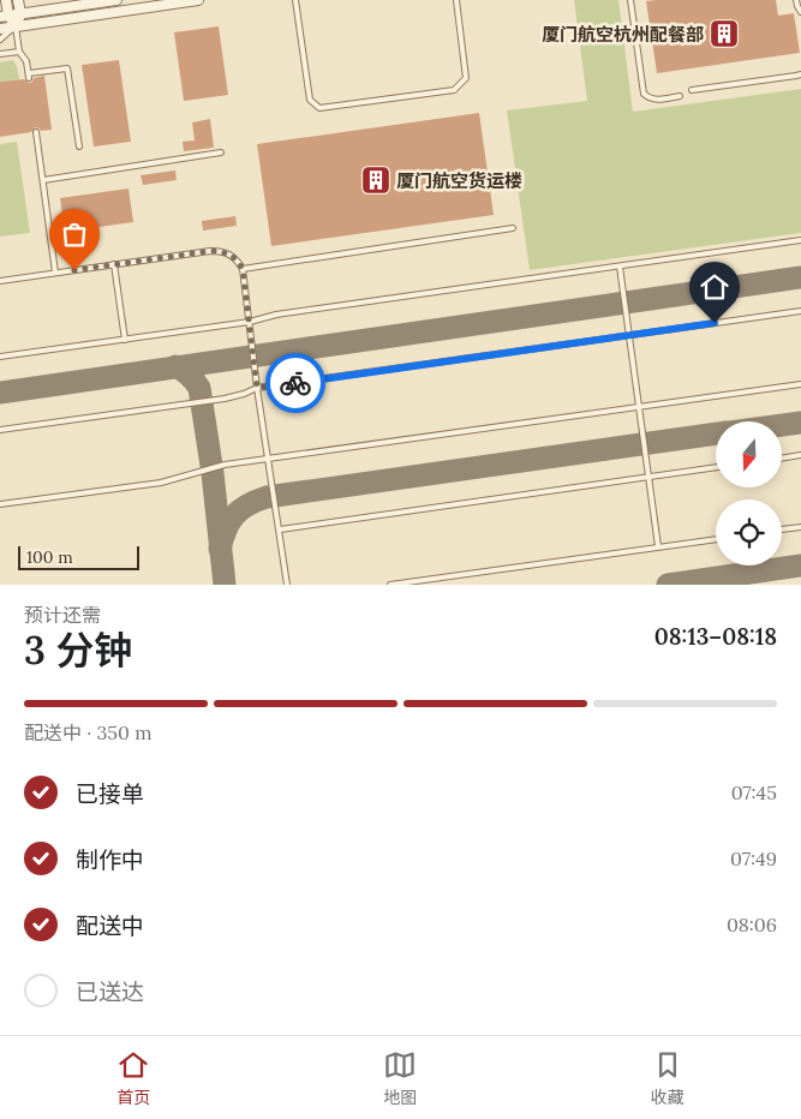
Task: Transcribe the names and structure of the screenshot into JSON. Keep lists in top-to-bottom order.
{
  "places": {
    "building": ["厦门航空杭州配餐部", "厦门航空货运楼"]
  },
  "scale_bar": "100 m",
  "north": "bottom",
  "page": {
    "scale": "100 m",
    "heading": ["3 分钟", "预计还需", "08:13–08:18"],
    "bar": "配送中 · 350 m",
    "list": [
      ["已接单", "07:45"],
      ["制作中", "07:49"],
      ["配送中", "08:06"],
      "已送达"
    ],
    "tabs": ["首页", "地图", "收藏"]
  }
}
